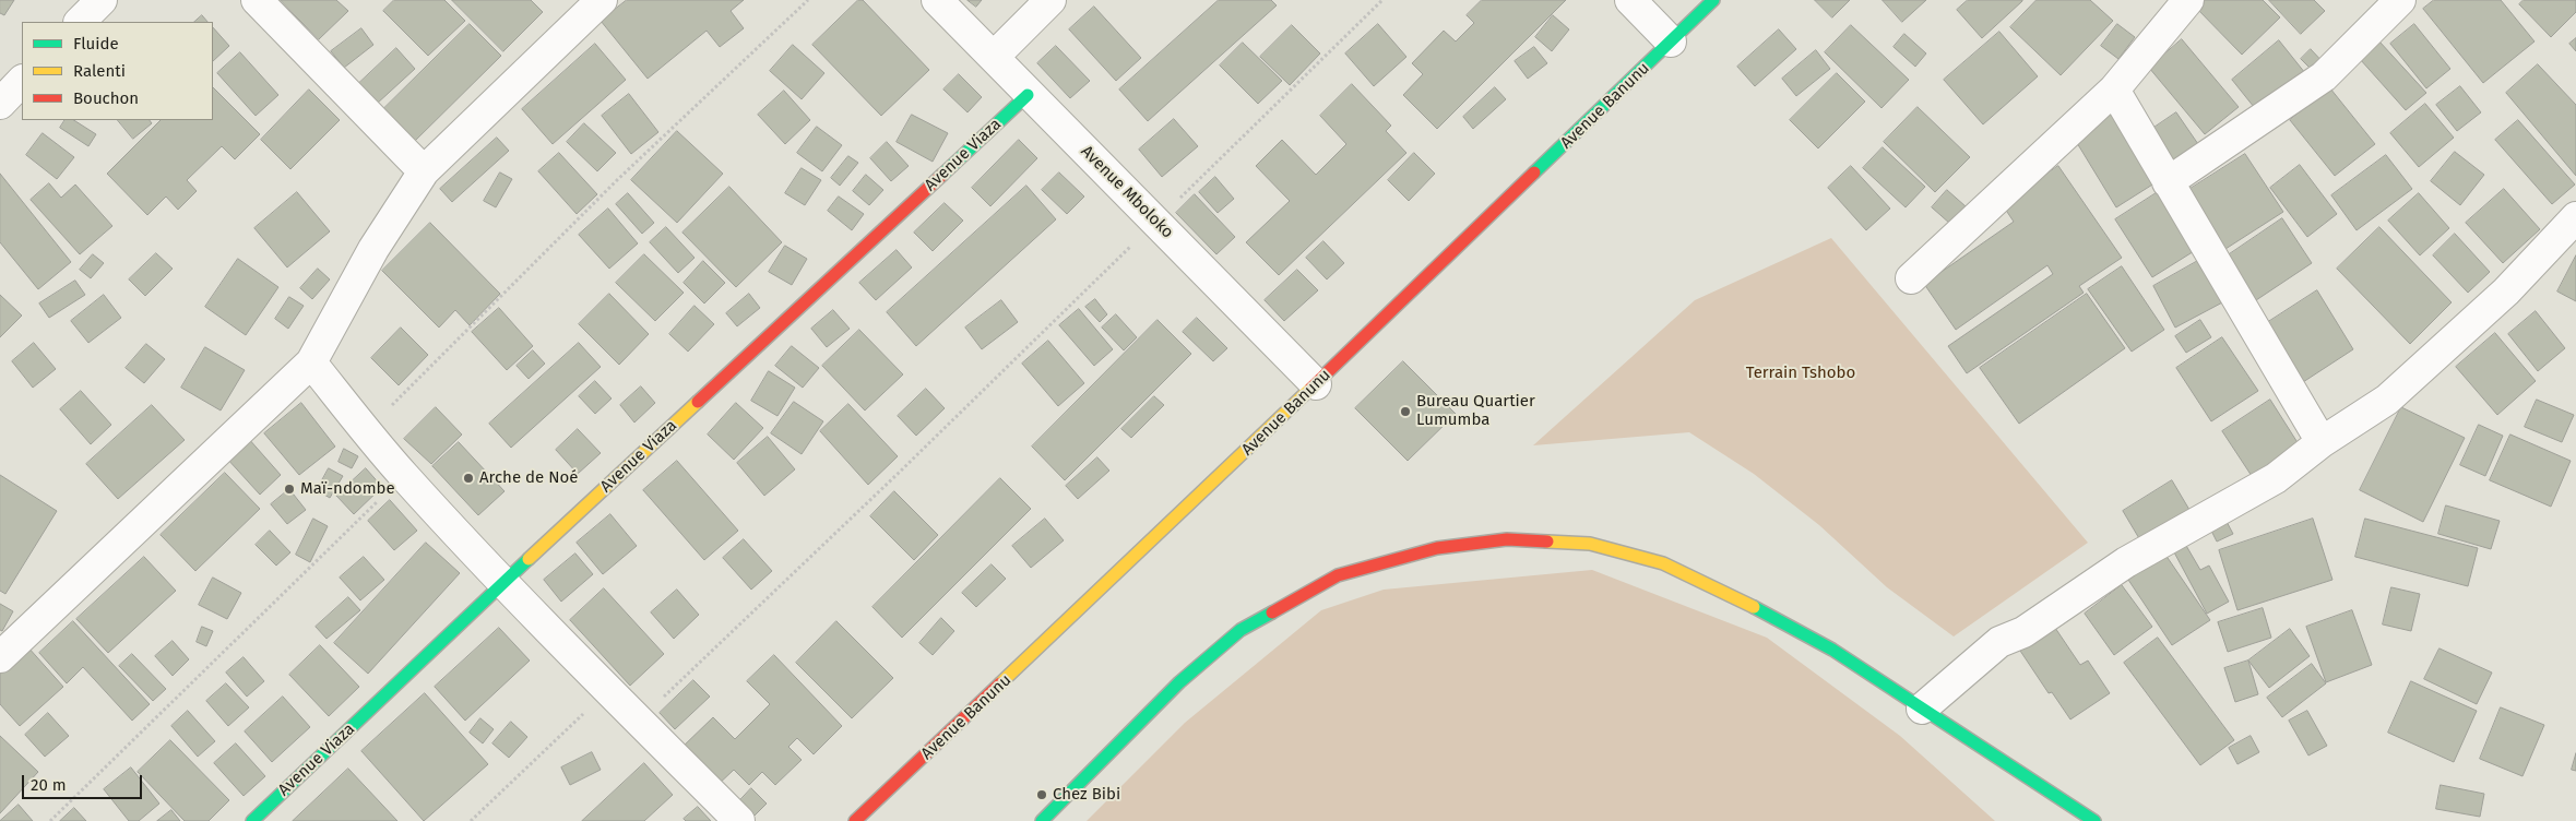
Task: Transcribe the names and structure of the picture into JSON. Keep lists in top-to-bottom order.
{
  "streets": {
    "main road": ["Avenue Banunu", "Avenue Viaza"],
    "street": ["Avenue Mboloko"]
  },
  "crossings": [
    ["Avenue Banunu", "Avenue Mboloko"],
    ["Avenue Viaza", "Avenue Mboloko"]
  ],
  "parks": ["Terrain Tshobo"],
  "places": [
    "Bureau Quartier Lumumba",
    "Arche de Noé",
    "Maï-ndombe",
    "Chez Bibi"
  ],
  "legend": ["Fluide", "Ralenti", "Bouchon"],
  "scale_bar": "20 m"
}
